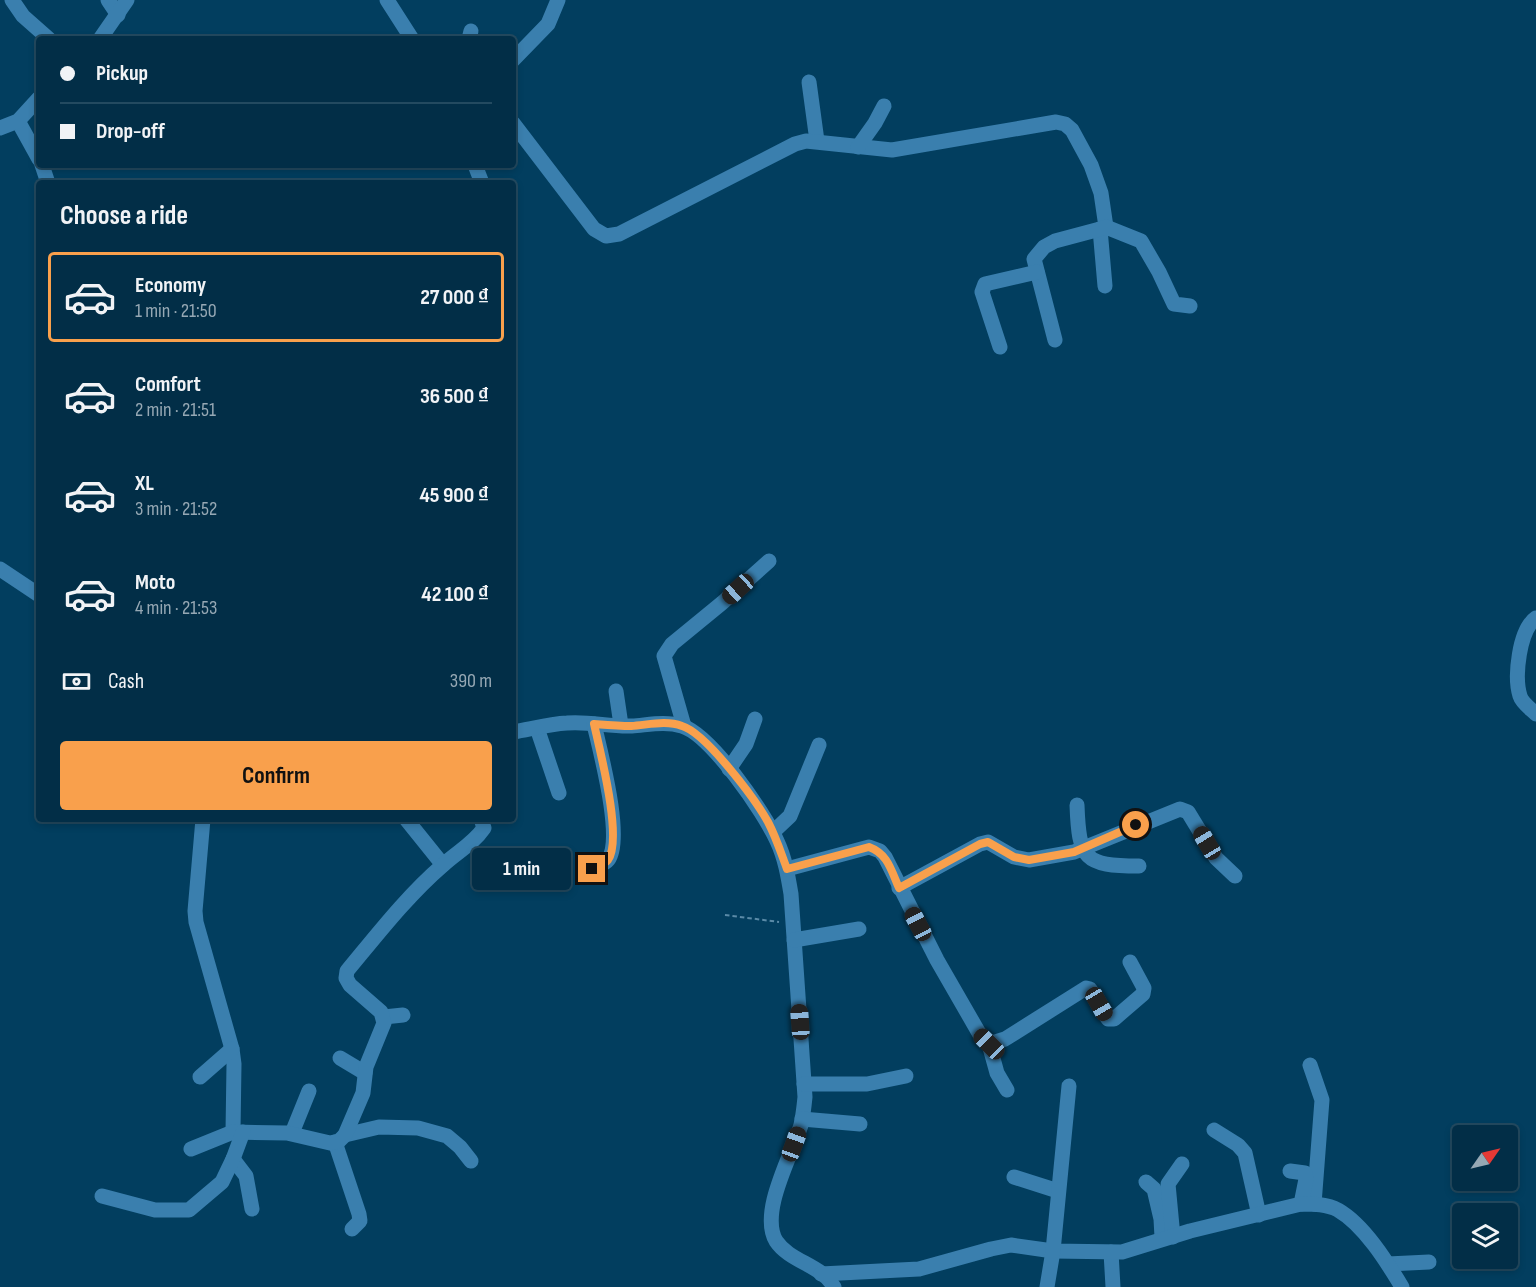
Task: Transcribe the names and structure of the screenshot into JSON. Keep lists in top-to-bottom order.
{
  "north": "top right",
  "page": {
    "banner": ["Pickup", "Drop-off"],
    "heading": "Choose a ride",
    "list": [
      {
        "name": "Economy",
        "note": "1 min · 21:50",
        "value": "27 000 ₫"
      },
      {
        "name": "Comfort",
        "note": "2 min · 21:51",
        "value": "36 500 ₫"
      },
      {
        "name": "XL",
        "note": "3 min · 21:52",
        "value": "45 900 ₫"
      },
      {
        "name": "Moto",
        "note": "4 min · 21:53",
        "value": "42 100 ₫"
      }
    ],
    "pay": ["Cash", "390 m"],
    "buttons": "Confirm",
    "bubble": "1 min"
  }
}
